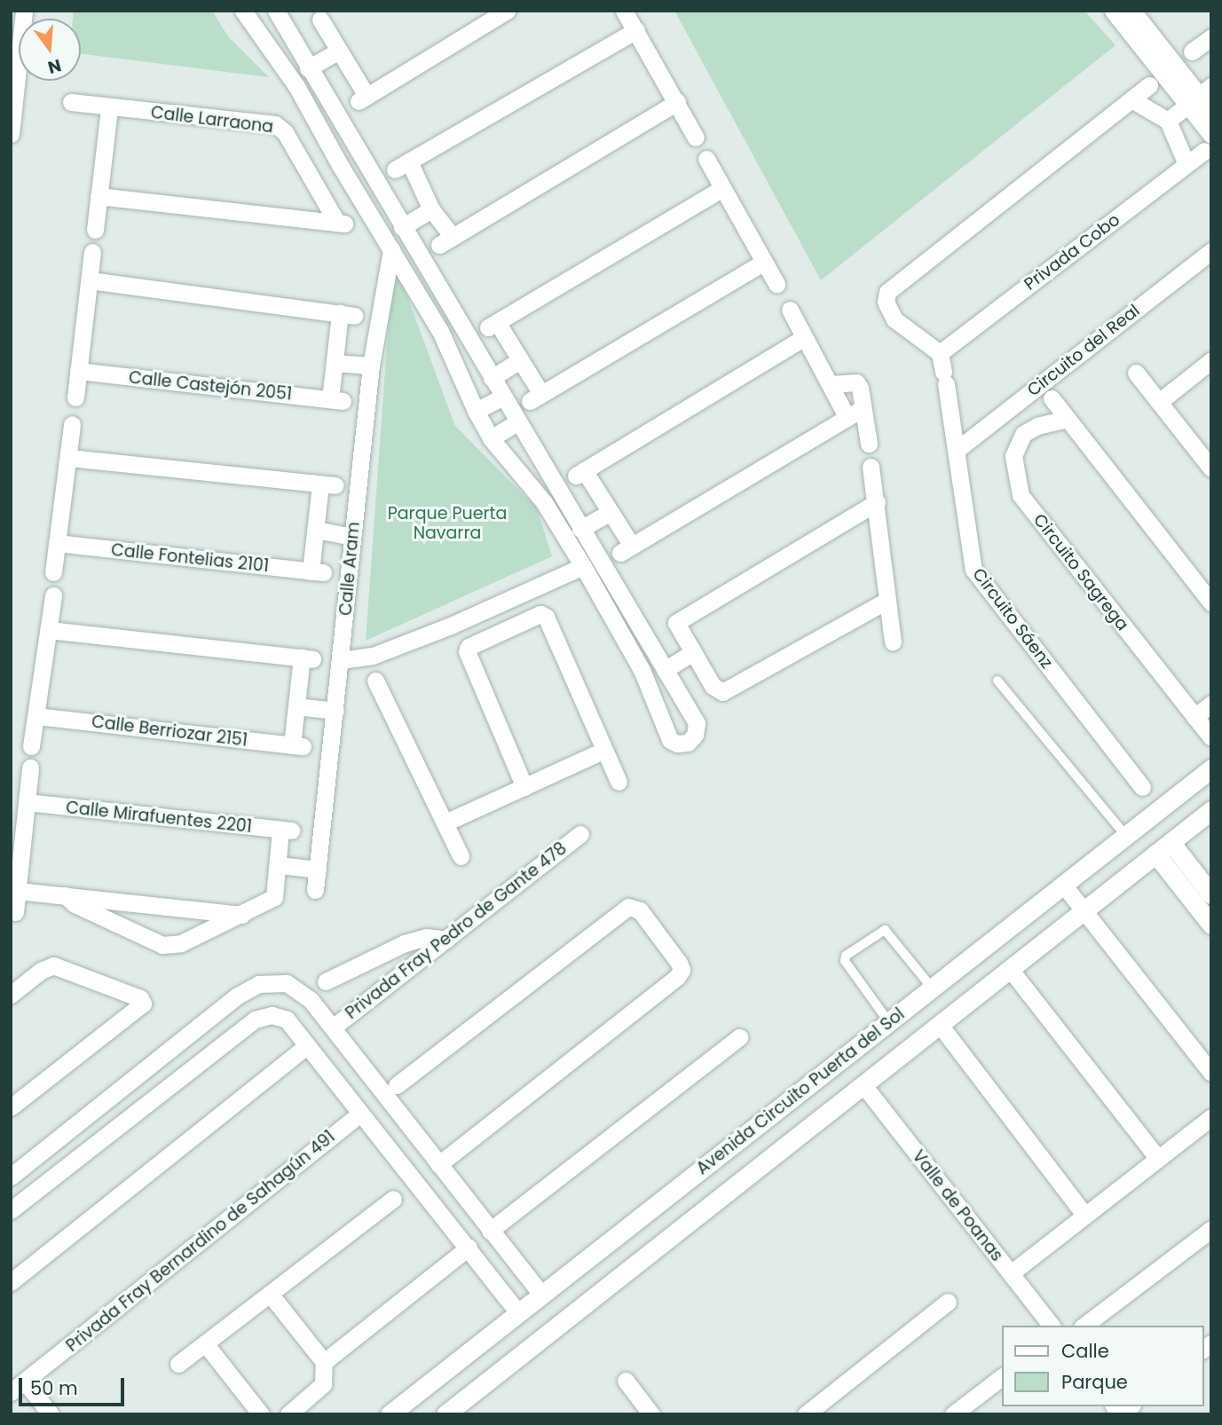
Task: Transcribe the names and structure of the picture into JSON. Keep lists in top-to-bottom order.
{
  "streets": {
    "street": [
      "Calle Larraona",
      "Privada Cobo",
      "Circuito del Real",
      "Calle Castejón 2051",
      "Calle Fontelias 2101",
      "Calle Aram",
      "Circuito Sagrega",
      "Circuito Sáenz",
      "Calle Berriozar 2151",
      "Calle Mirafuentes 2201",
      "Privada Fray Pedro de Gante 478",
      "Avenida Circuito Puerta del Sol",
      "Valle de Poanas",
      "Privada Fray Bernardino de Sahagún 491"
    ]
  },
  "crossings": [
    ["Privada Cobo", "Circuito Sáenz"],
    ["Circuito del Real", "Circuito Sáenz"],
    ["Avenida Circuito Puerta del Sol", "Valle de Poanas"]
  ],
  "parks": ["Parque Puerta Navarra"],
  "legend": ["Calle", "Parque"],
  "scale_bar": "50 m",
  "north": "bottom"
}
